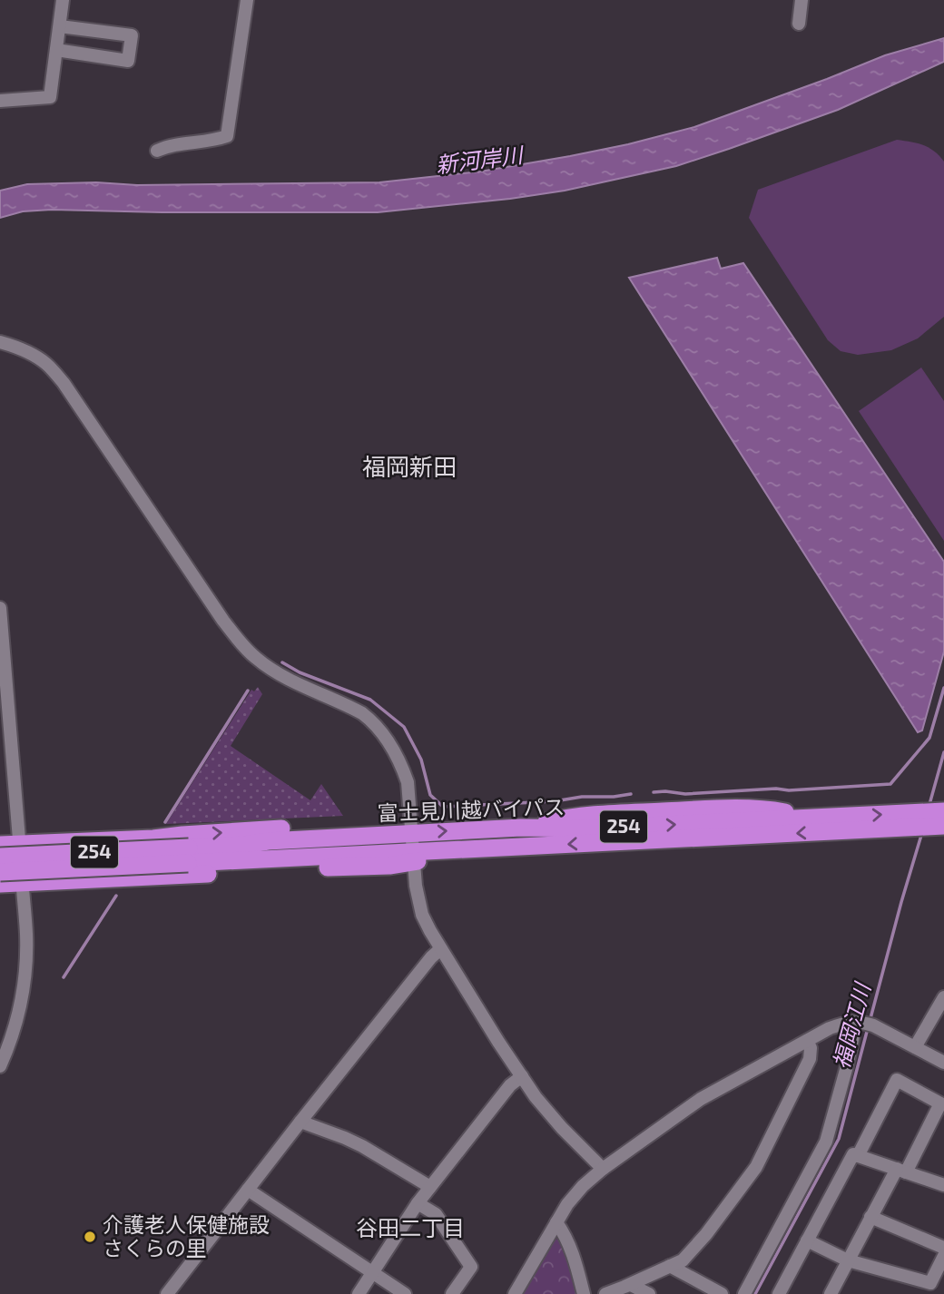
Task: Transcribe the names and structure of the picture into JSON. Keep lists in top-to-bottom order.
{
  "streets": {
    "highway": ["富士見川越バイパス", "254"]
  },
  "crossings": [
    ["富士見川越バイパス", "254"]
  ],
  "districts": ["福岡新田", "谷田二丁目"],
  "water": ["新河岸川", "福岡江川"],
  "places": ["介護老人保健施設 さくらの里"]
}
